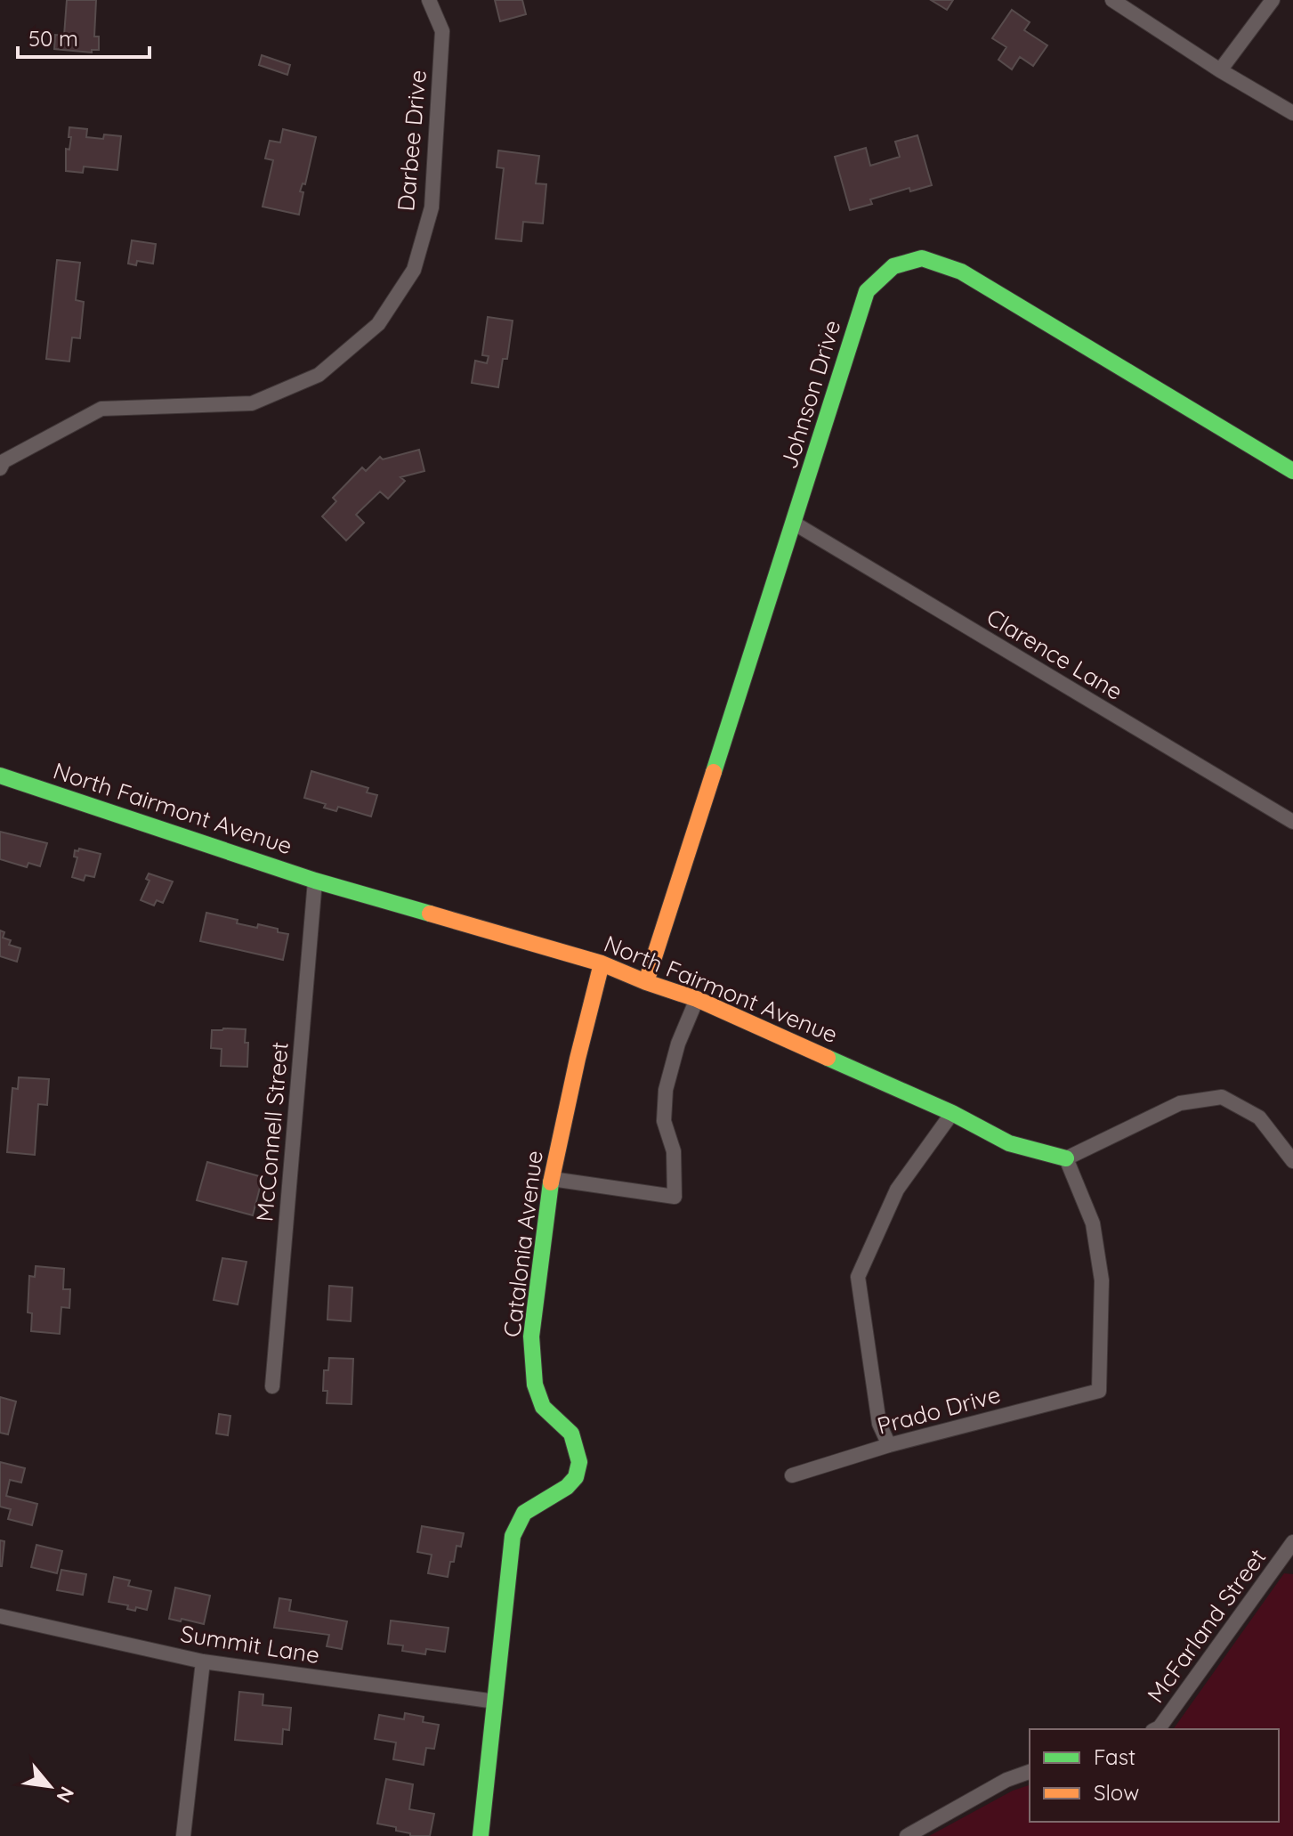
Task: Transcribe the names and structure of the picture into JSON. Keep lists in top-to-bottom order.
{
  "streets": {
    "street": [
      "Darbee Drive",
      "Johnson Drive",
      "Clarence Lane",
      "North Fairmont Avenue",
      "McConnell Street",
      "Catalonia Avenue",
      "Prado Drive",
      "McFarland Street",
      "Summit Lane"
    ]
  },
  "crossings": [
    ["Johnson Drive", "Clarence Lane"],
    ["Johnson Drive", "North Fairmont Avenue"],
    ["North Fairmont Avenue", "McConnell Street"],
    ["North Fairmont Avenue", "Catalonia Avenue"],
    ["North Fairmont Avenue", "Prado Drive"],
    ["Catalonia Avenue", "Summit Lane"]
  ],
  "legend": ["Fast", "Slow"],
  "scale_bar": "50 m",
  "north": "bottom right"
}
